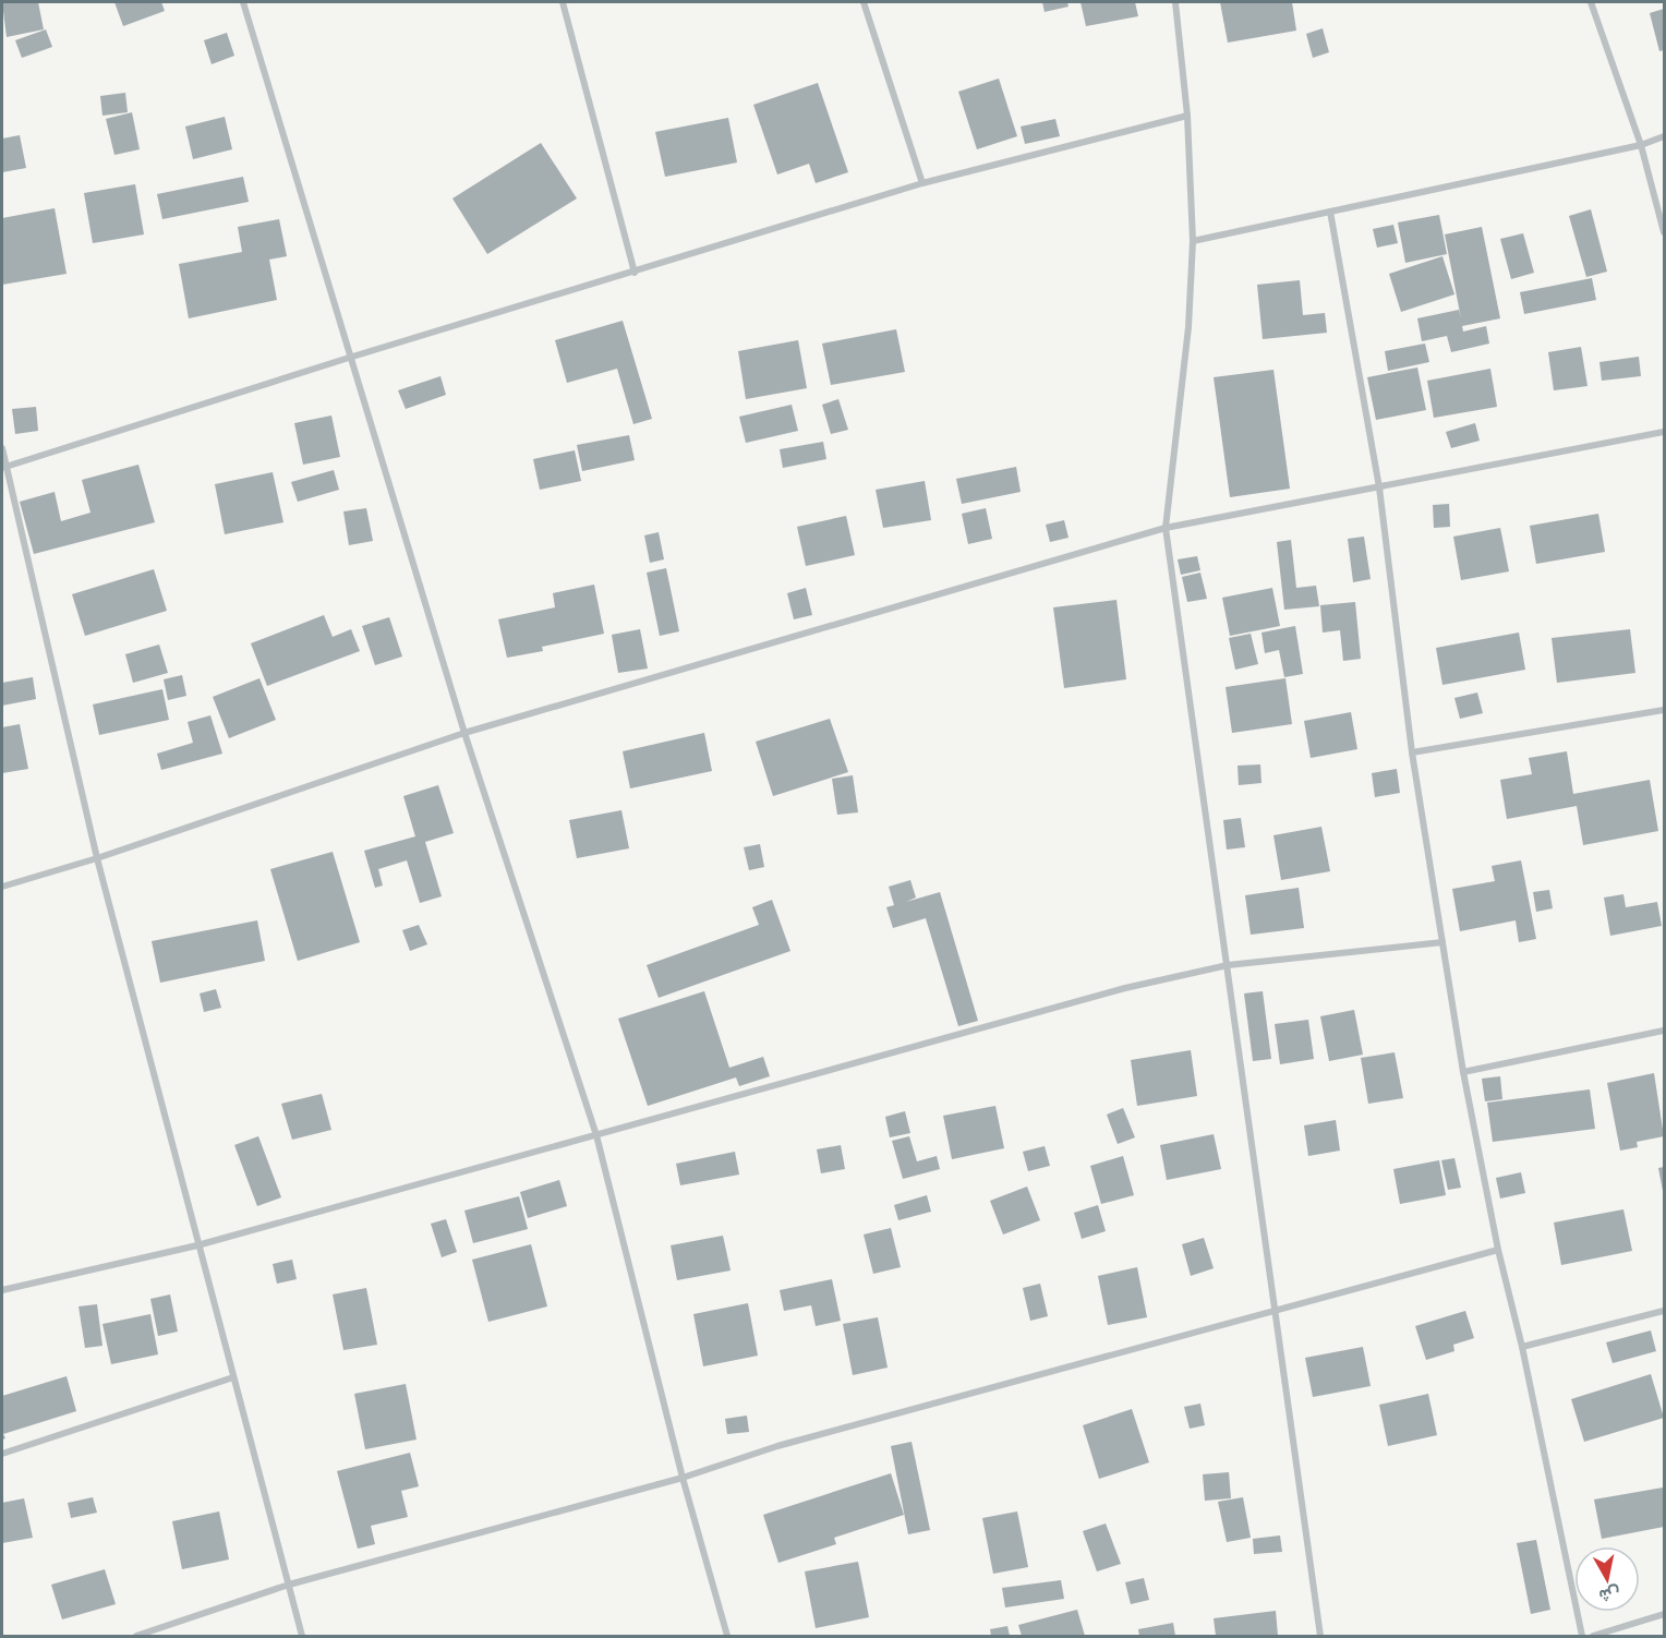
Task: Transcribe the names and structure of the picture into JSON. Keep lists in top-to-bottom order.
{
  "north": "bottom"
}
